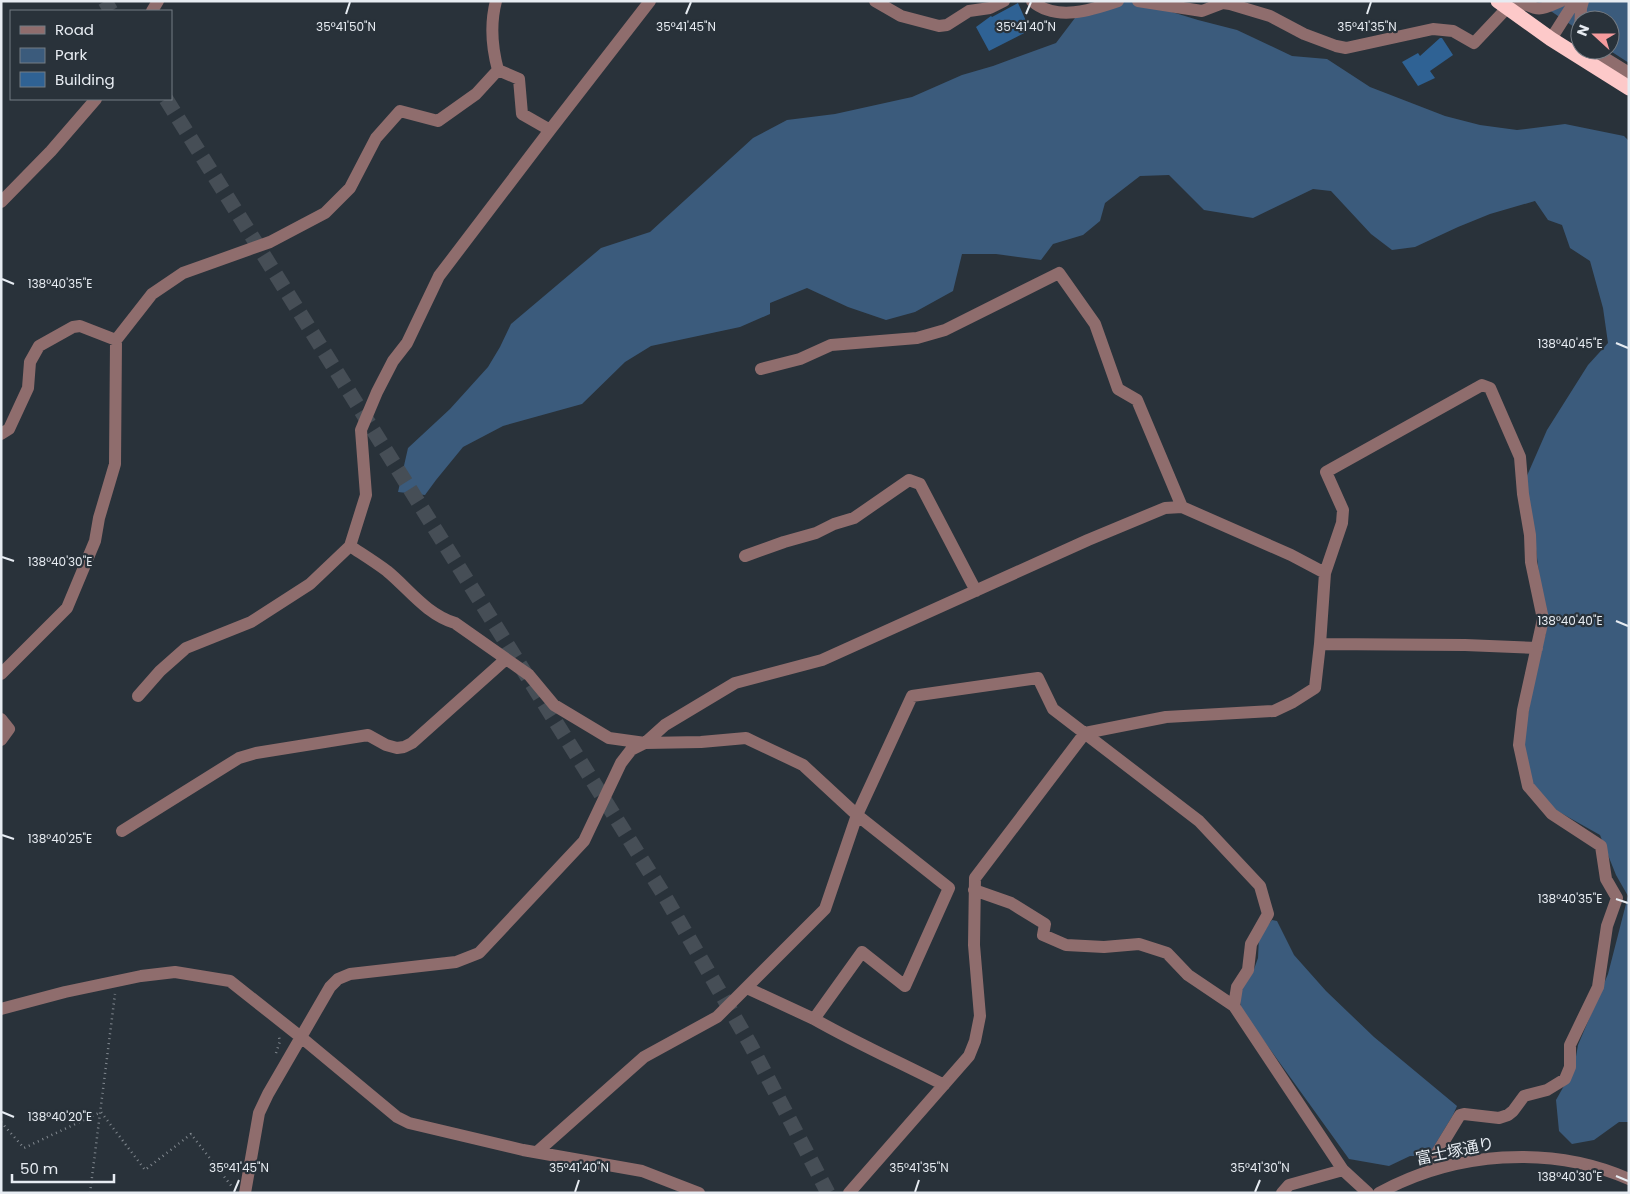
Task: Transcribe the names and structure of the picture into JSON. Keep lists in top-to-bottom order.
{
  "streets": {
    "street": ["富士塚通り"]
  },
  "legend": ["Road", "Park", "Building"],
  "scale_bar": "50 m",
  "north": "left",
  "coordinates": [
    "35°41'45\"N",
    "35°41'50\"N",
    "35°41'40\"N",
    "35°41'35\"N",
    "138°40'35\"E",
    "138°40'45\"E",
    "138°40'30\"E",
    "138°40'40\"E",
    "138°40'25\"E",
    "138°40'20\"E",
    "35°41'30\"N"
  ]
}
